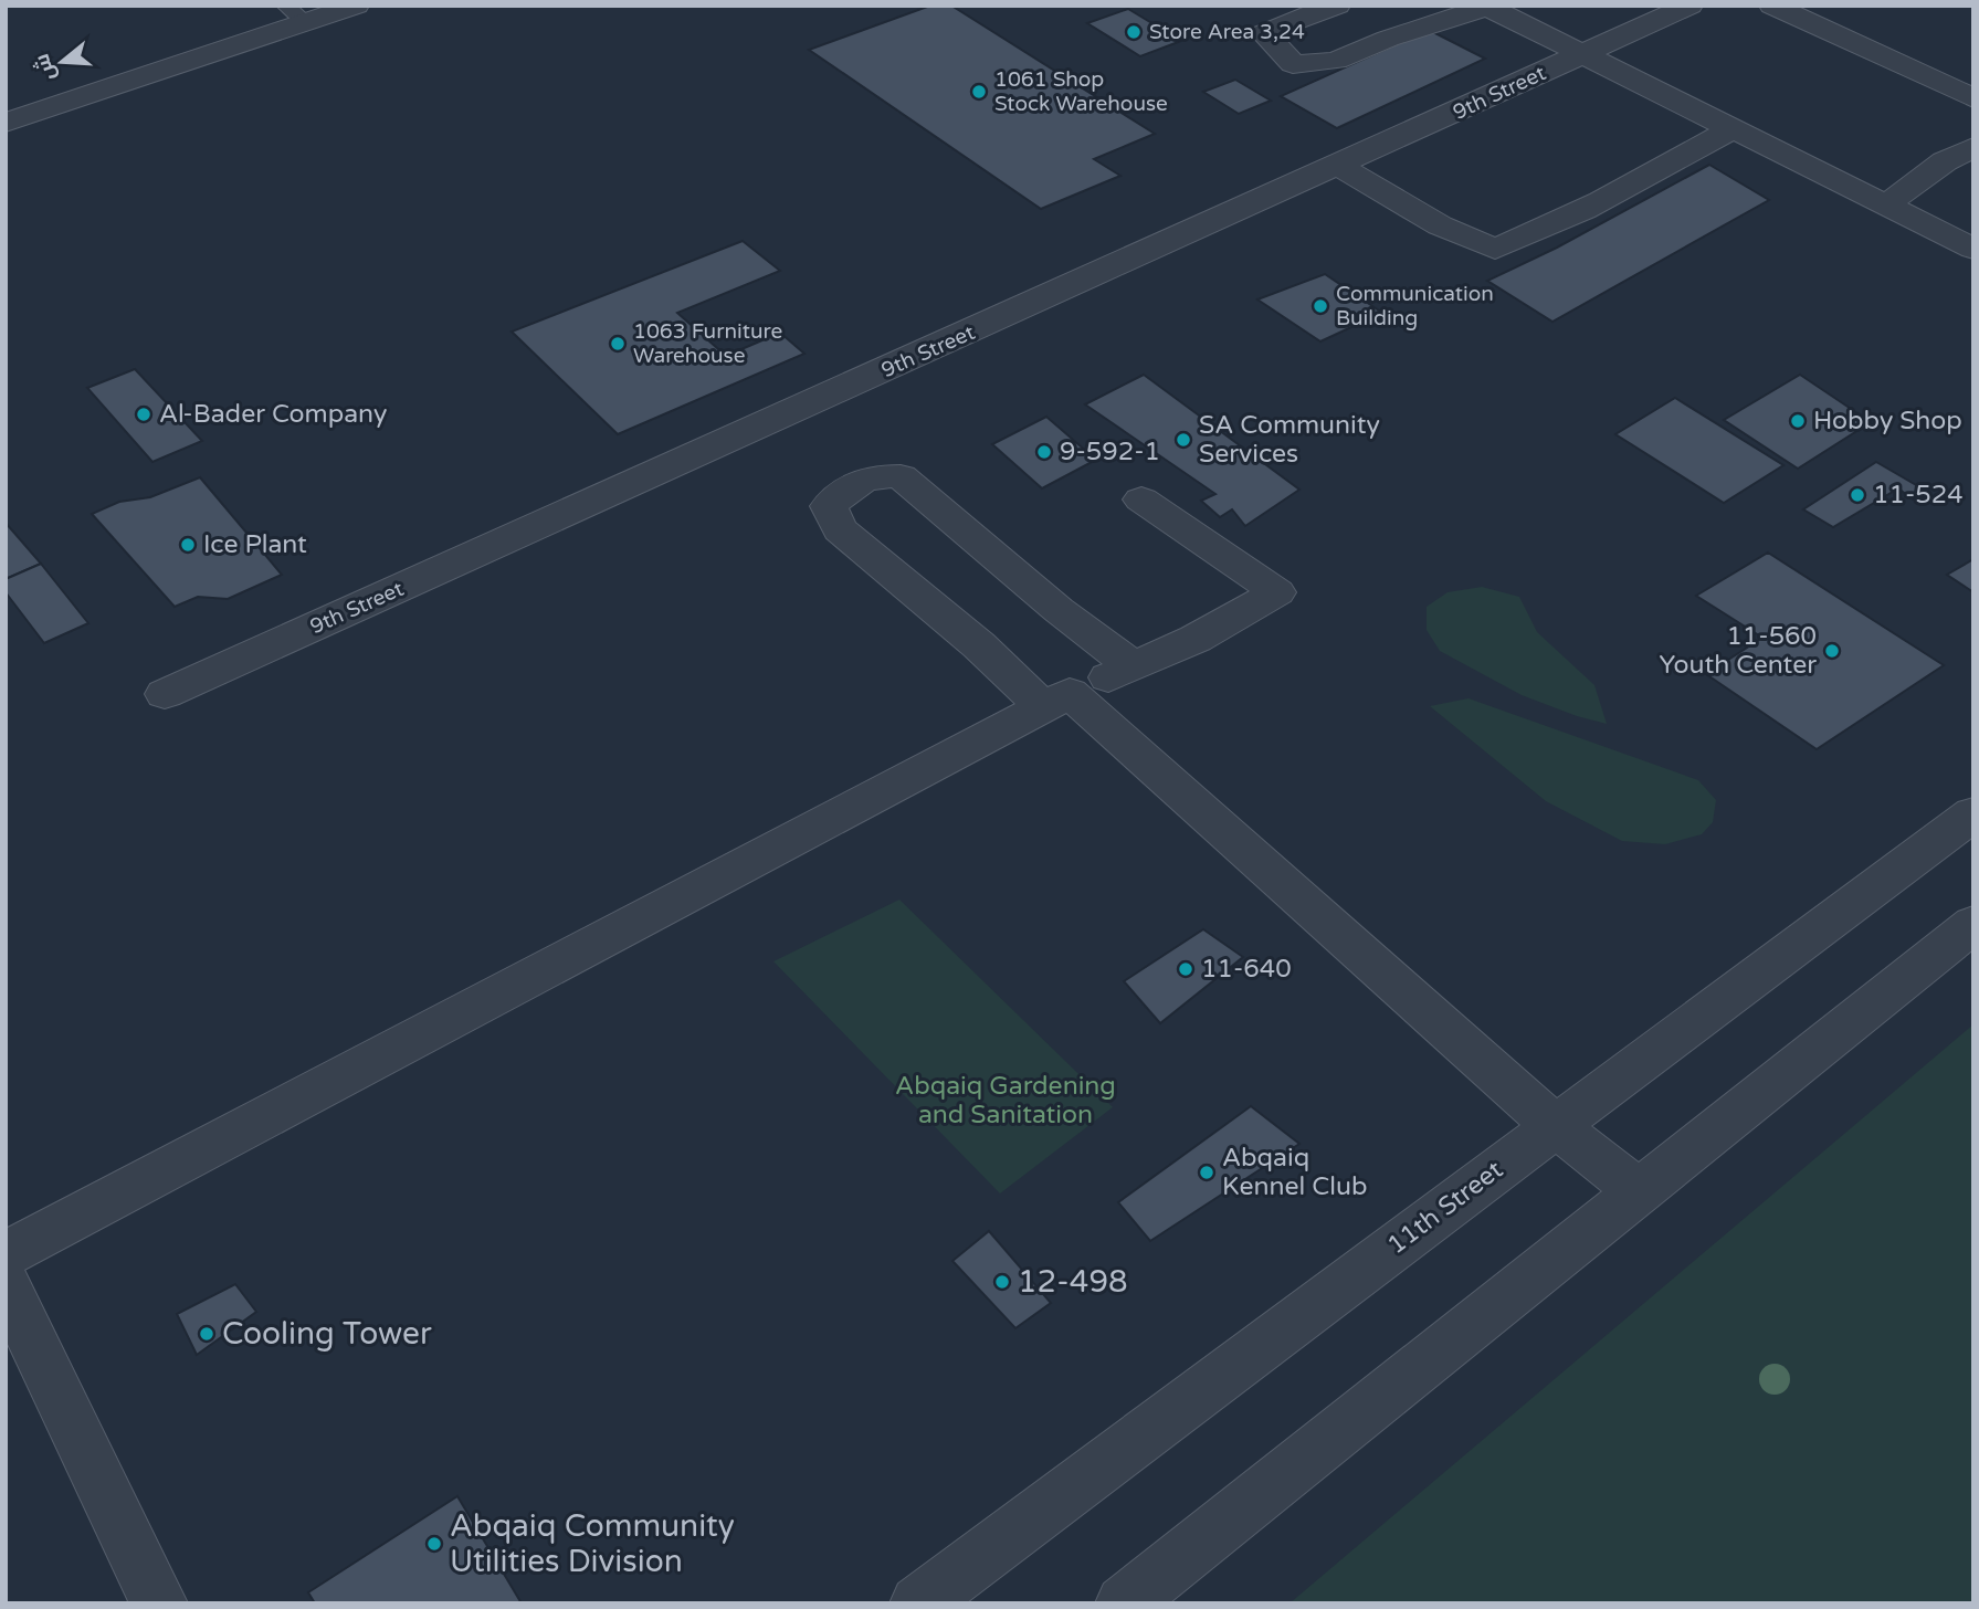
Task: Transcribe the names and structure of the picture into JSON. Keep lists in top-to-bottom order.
{
  "streets": {
    "street": ["9th Street", "11th Street"]
  },
  "parks": ["Abqaiq Gardening and Sanitation"],
  "places": [
    "Store Area 3,24",
    "1061 Shop Stock Warehouse",
    "Communication Building",
    "1063 Furniture Warehouse",
    "Al-Bader Company",
    "Hobby Shop",
    "SA Community Services",
    "9-592-1",
    "11-524",
    "Ice Plant",
    "11-560 Youth Center",
    "11-640",
    "Abqaiq Kennel Club",
    "12-498",
    "Cooling Tower",
    "Abqaiq Community Utilities Division"
  ],
  "north": "left"
}
